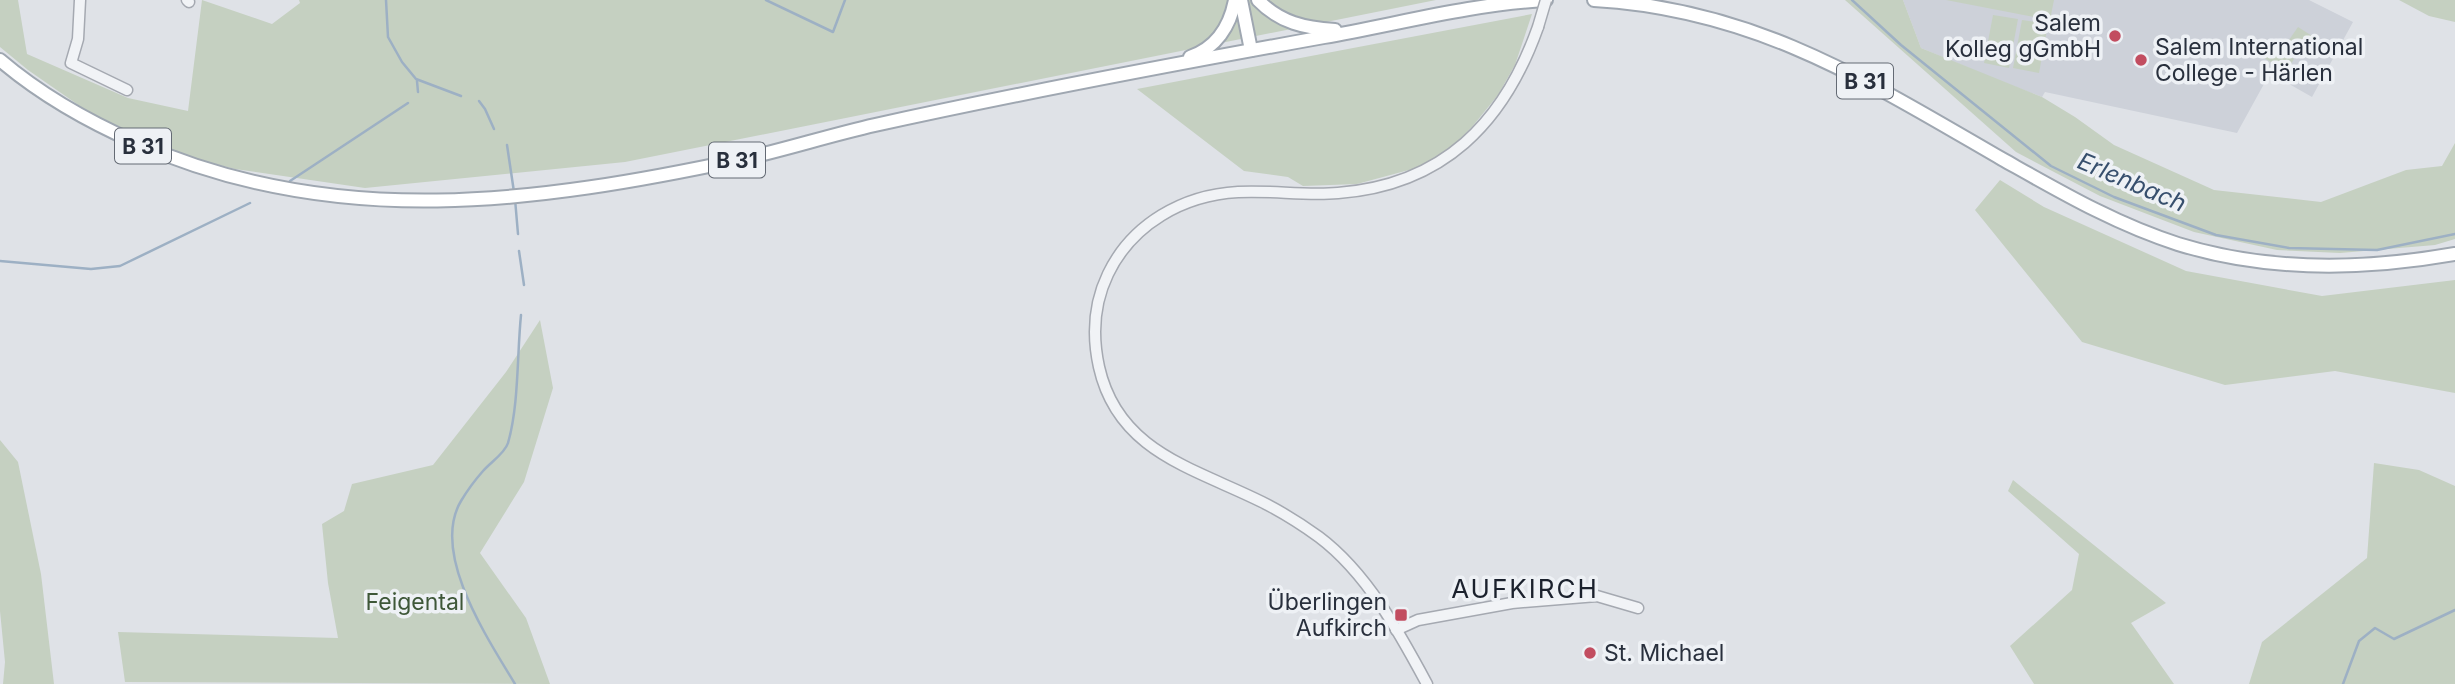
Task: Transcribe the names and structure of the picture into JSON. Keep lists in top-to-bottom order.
{
  "streets": {
    "main road": ["B 31"]
  },
  "districts": ["AUFKIRCH"],
  "water": ["Erlenbach"],
  "parks": ["Feigental"],
  "places": {
    "other": ["Salem Kolleg gGmbH", "Salem International College - Härlen", "St. Michael"],
    "transit": ["Überlingen Aufkirch"]
  }
}
